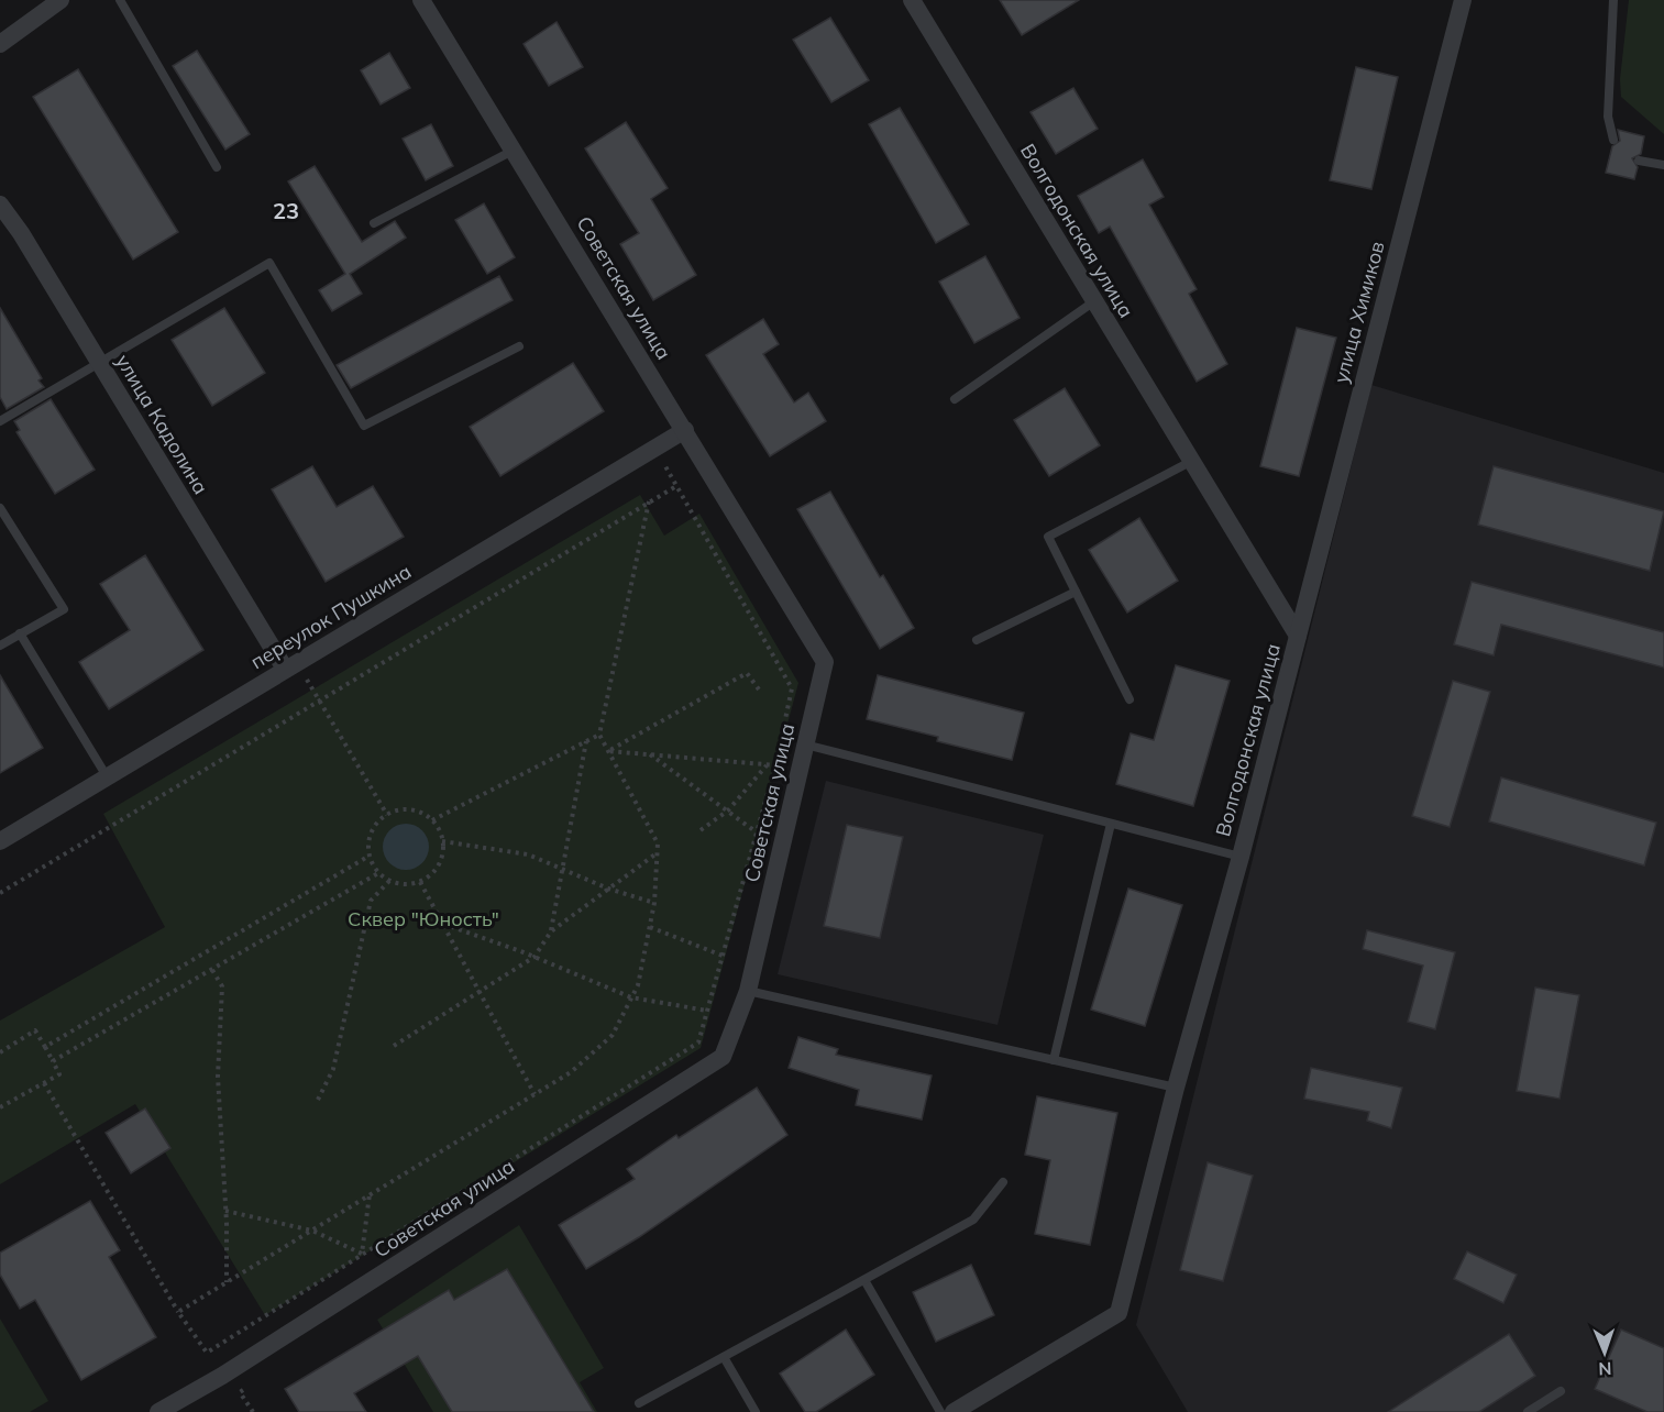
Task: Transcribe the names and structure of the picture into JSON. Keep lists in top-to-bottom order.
{
  "streets": {
    "street": [
      "Волгодонская улица",
      "Советская улица",
      "улица Химиков",
      "улица Кадолина",
      "переулок Пушкина"
    ]
  },
  "crossings": [
    ["Волгодонская улица", "улица Химиков"],
    ["Советская улица", "переулок Пушкина"],
    ["улица Кадолина", "переулок Пушкина"]
  ],
  "districts": ["23"],
  "parks": ["Сквер \"Юность\""],
  "north": "bottom"
}
